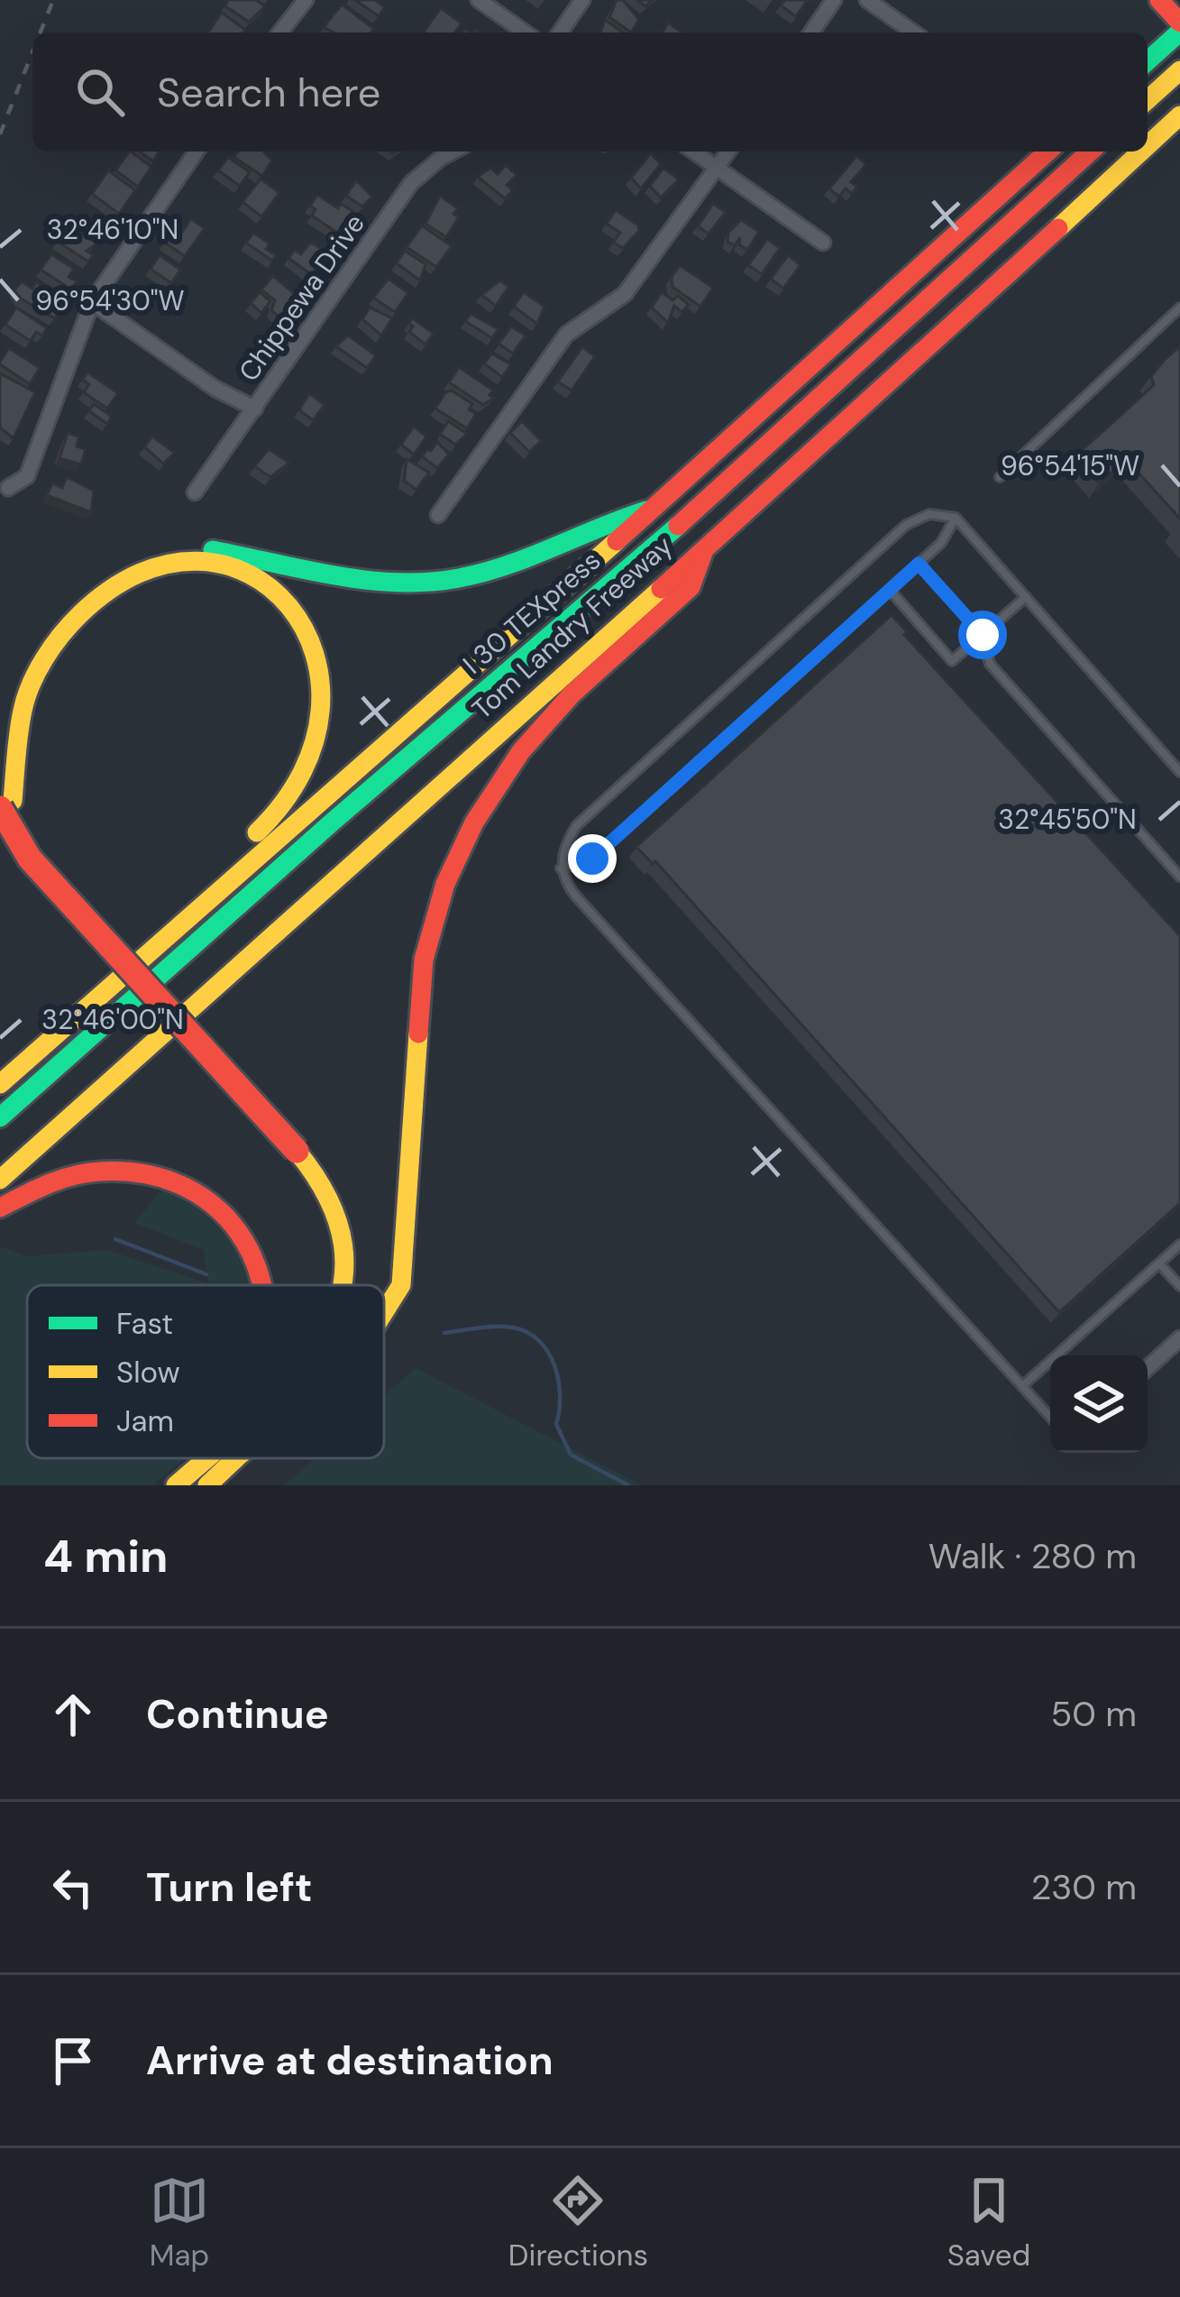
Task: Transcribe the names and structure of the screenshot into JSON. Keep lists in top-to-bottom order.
{
  "streets": {
    "main road": ["I 30 TEXpress", "Tom Landry Freeway"],
    "street": ["Chippewa Drive"]
  },
  "legend": ["Fast", "Slow", "Jam"],
  "page": {
    "search": "Search here",
    "heading": ["4 min", "Walk · 280 m"],
    "list": [
      ["Continue", "50 m"],
      ["Turn left", "230 m"],
      "Arrive at destination"
    ],
    "nav": ["Map", "Directions", "Saved"]
  },
  "coordinates": [
    "32°46'10\"N",
    "96°54'30\"W",
    "96°54'15\"W",
    "32°45'50\"N",
    "32°46'00\"N"
  ]
}
